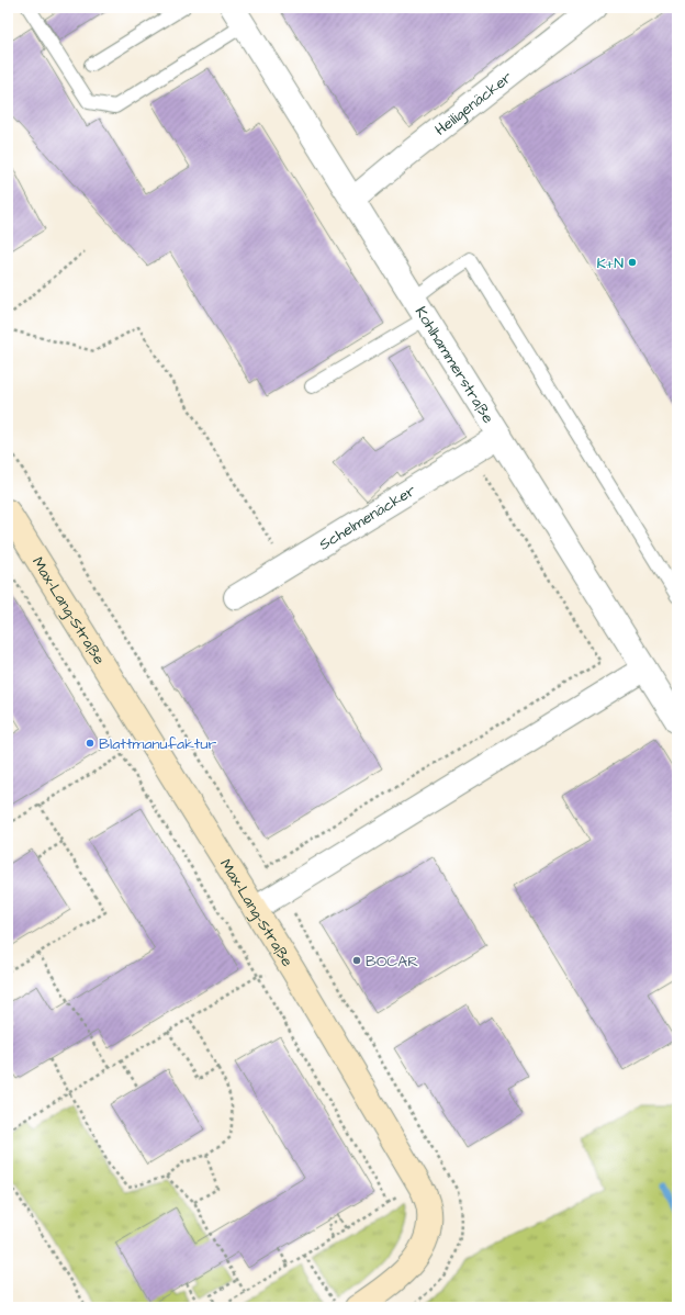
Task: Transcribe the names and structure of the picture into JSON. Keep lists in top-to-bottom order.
{
  "streets": {
    "main road": ["Max-Lang-Straße"],
    "street": ["Heiligenäcker", "Kohlhammerstraße", "Schelmenäcker"]
  },
  "crossings": [
    ["Heiligenäcker", "Kohlhammerstraße"],
    ["Kohlhammerstraße", "Schelmenäcker"]
  ],
  "places": ["K+N", "Blattmanufaktur", "BOCAR"]
}
